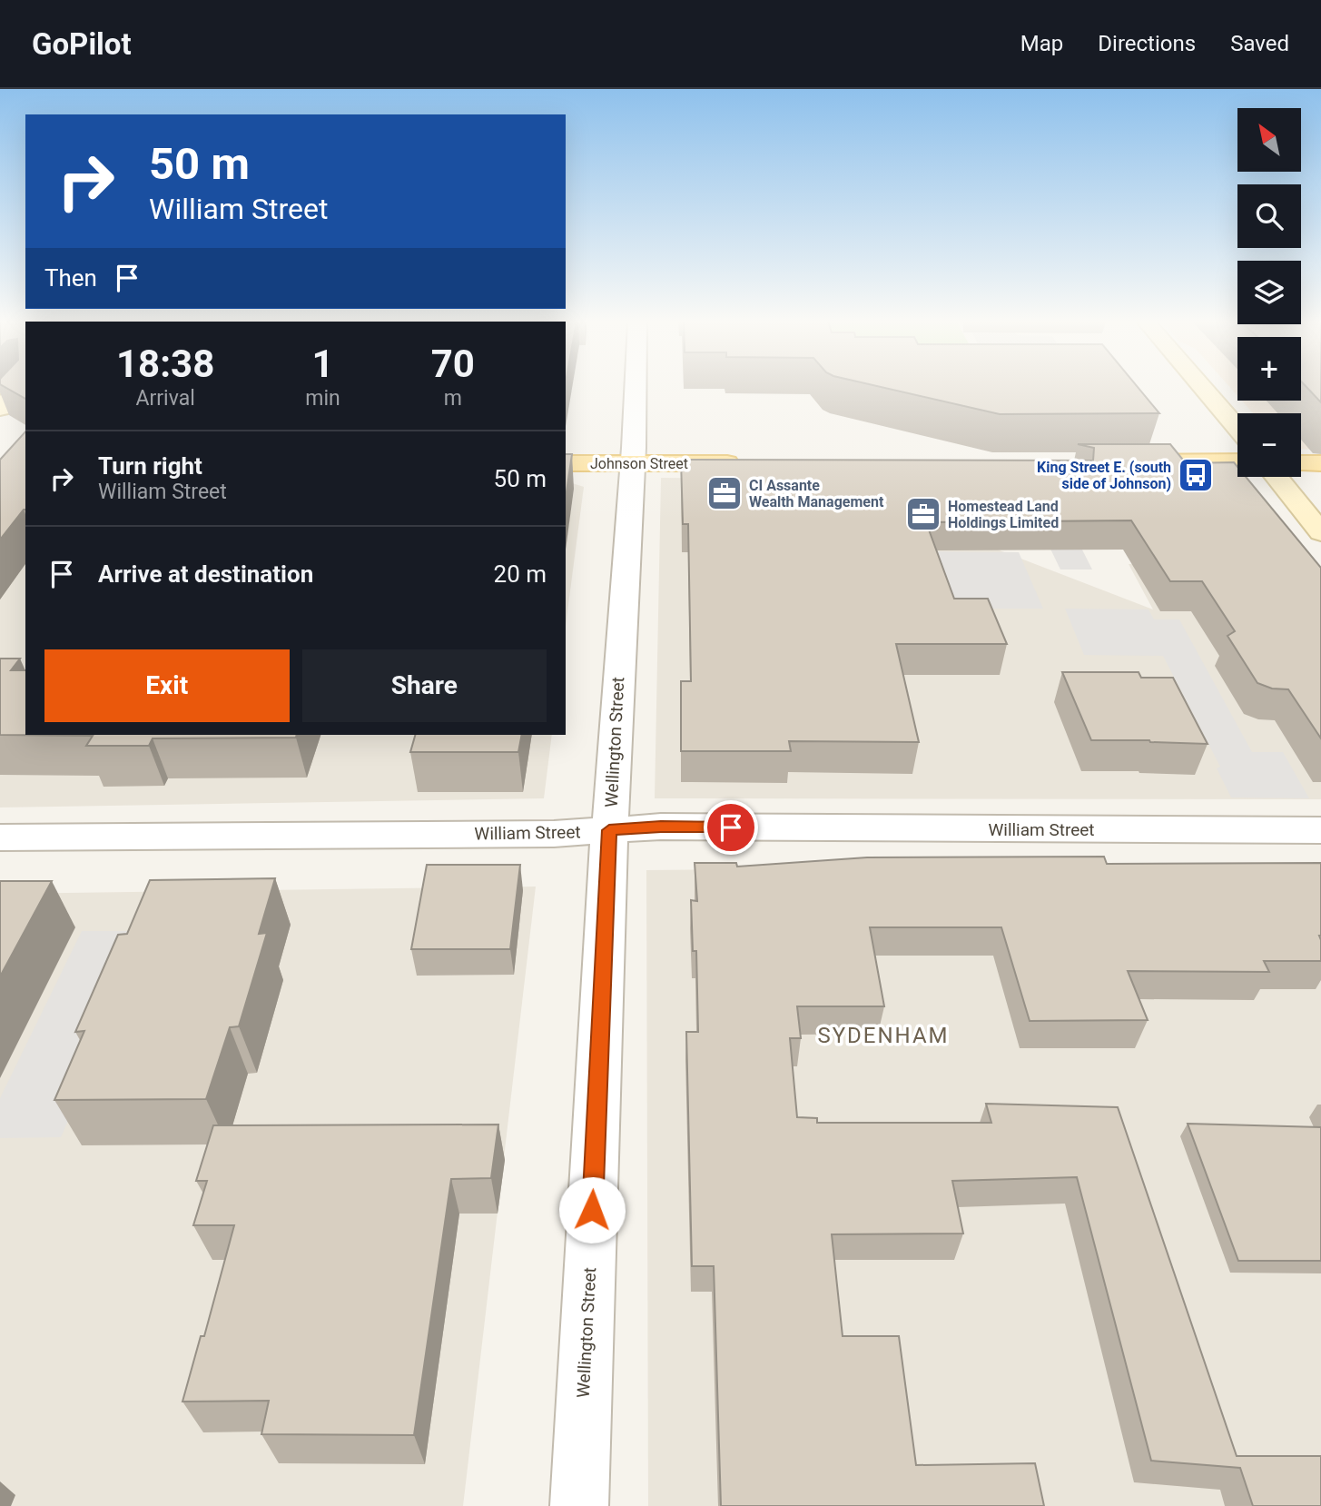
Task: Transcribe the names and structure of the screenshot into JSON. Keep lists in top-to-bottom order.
{
  "streets": {
    "main road": ["Johnson Street"],
    "street": ["Wellington Street", "William Street"]
  },
  "crossings": [
    ["Johnson Street", "Wellington Street"],
    ["Wellington Street", "William Street"]
  ],
  "districts": ["SYDENHAM"],
  "places": {
    "bus stop": ["King Street E. (south side of Johnson)"],
    "office": ["CI Assante Wealth Management", "Homestead Land Holdings Limited"]
  },
  "north": "top left",
  "page": {
    "header": "GoPilot",
    "nav": ["Map", "Directions", "Saved"],
    "map_buttons": ["+", "−"],
    "turn": ["50 m", "William Street"],
    "then": "Then",
    "eta": [
      "18:38",
      "Arrival",
      "1",
      "min",
      "70",
      "m"
    ],
    "list": [
      {
        "name": "Turn right",
        "note": "William Street",
        "value": "50 m"
      },
      {
        "name": "Arrive at destination",
        "value": "20 m"
      }
    ],
    "buttons": ["Exit", "Share"]
  }
}
